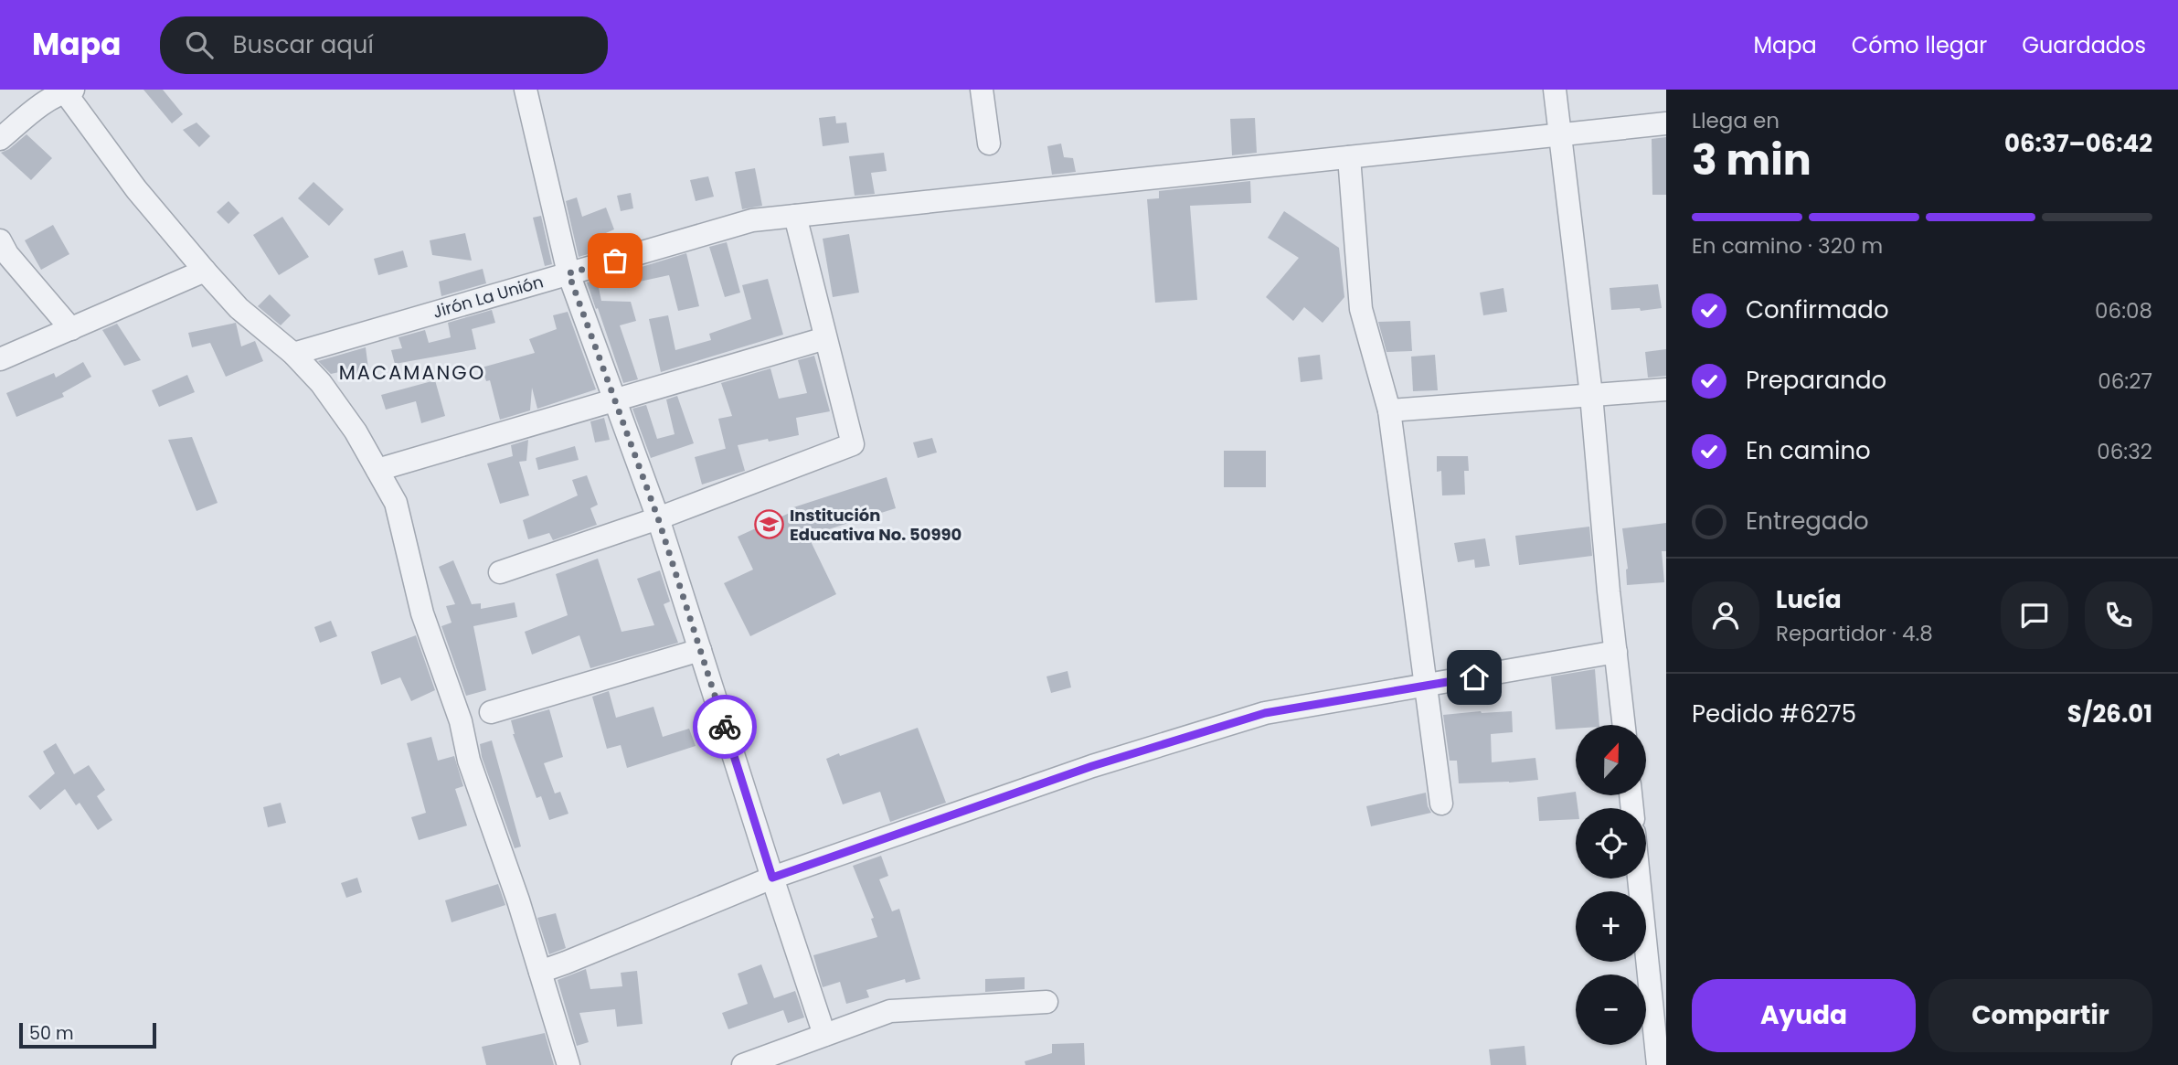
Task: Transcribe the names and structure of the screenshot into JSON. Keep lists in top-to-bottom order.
{
  "streets": {
    "street": ["Jirón La Unión"]
  },
  "districts": ["MACAMANGO"],
  "places": {
    "school or university": ["Institución Educativa No. 50990"]
  },
  "scale_bar": "50 m",
  "north": "top",
  "page": {
    "header": "Mapa",
    "search": "Buscar aquí",
    "nav": ["Mapa", "Cómo llegar", "Guardados"],
    "heading": ["3 min", "Llega en", "06:37–06:42"],
    "panel": [
      "Lucía",
      "Repartidor · 4.8",
      "Pedido #6275",
      "S/26.01"
    ],
    "bar": "En camino · 320 m",
    "list": [
      ["Confirmado", "06:08"],
      ["Preparando", "06:27"],
      ["En camino", "06:32"],
      "Entregado"
    ],
    "map_buttons": ["+", "−"],
    "buttons": ["Ayuda", "Compartir"],
    "scale": "50 m"
  }
}
